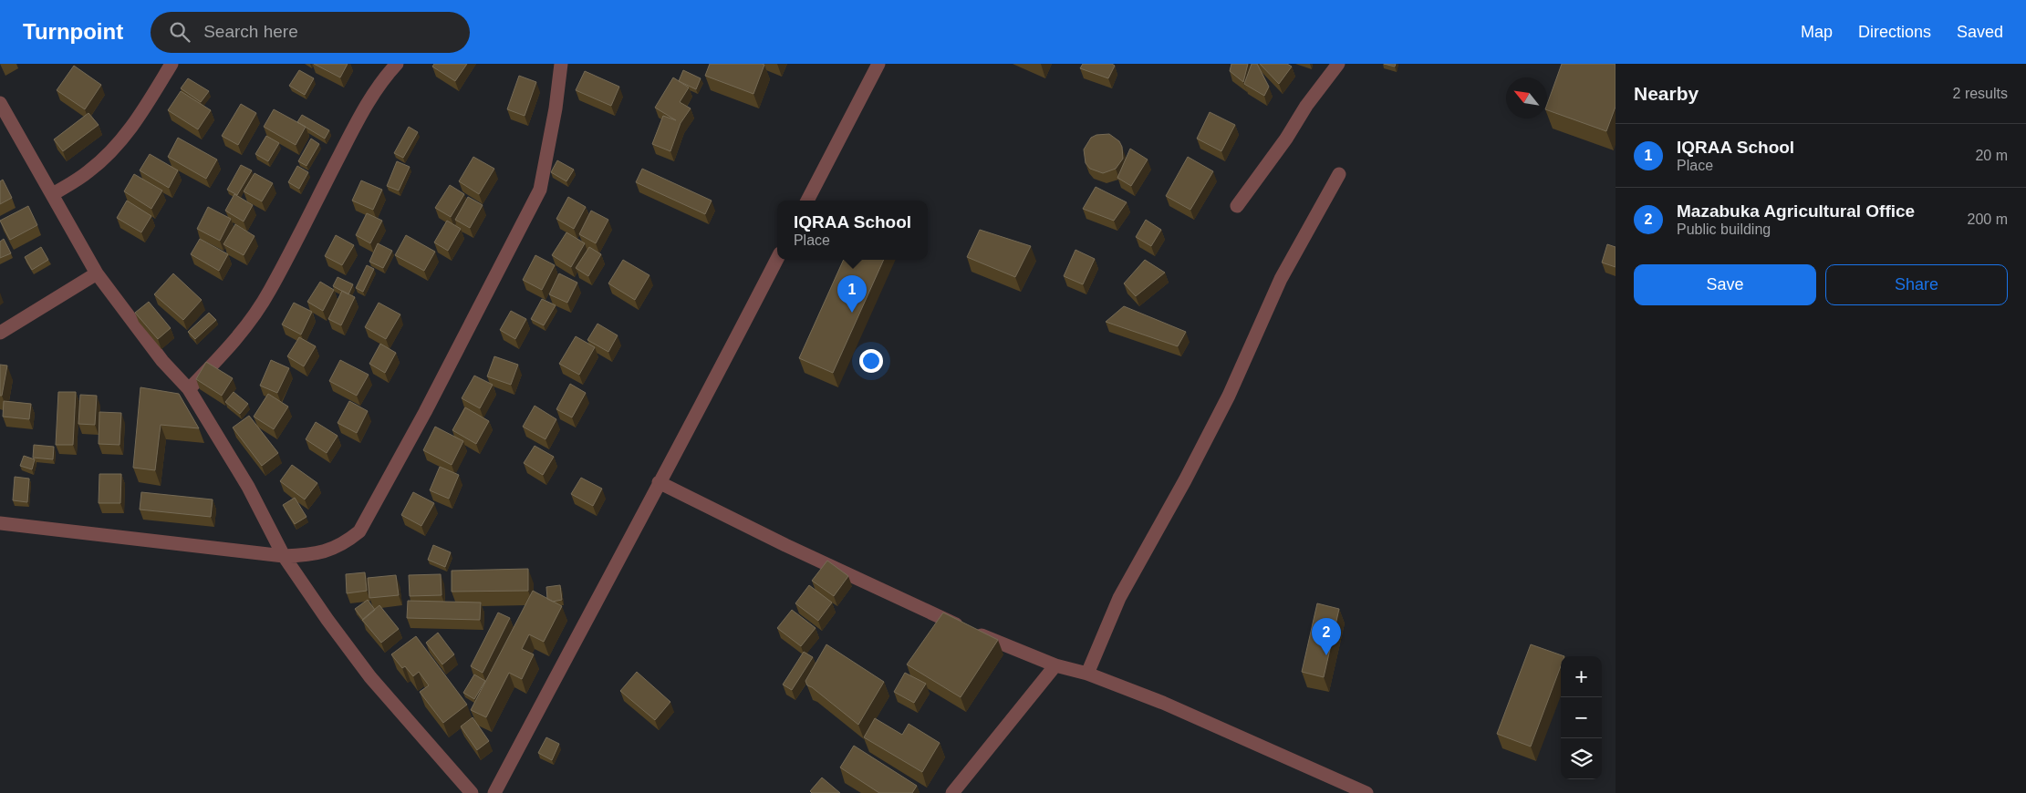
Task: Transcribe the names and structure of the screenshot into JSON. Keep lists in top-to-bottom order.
{
  "north": "top left",
  "page": {
    "header": "Turnpoint",
    "search": "Search here",
    "nav": ["Map", "Directions", "Saved"],
    "heading": ["Nearby", "2 results"],
    "list": [
      {
        "mark": "1",
        "name": "IQRAA School",
        "note": "Place",
        "value": "20 m"
      },
      {
        "mark": "2",
        "name": "Mazabuka Agricultural Office",
        "note": "Public building",
        "value": "200 m"
      }
    ],
    "popup": ["IQRAA School", "Place"],
    "buttons": ["Save", "Share"],
    "pins": ["1", "2"],
    "map_buttons": ["+", "−"]
  }
}
